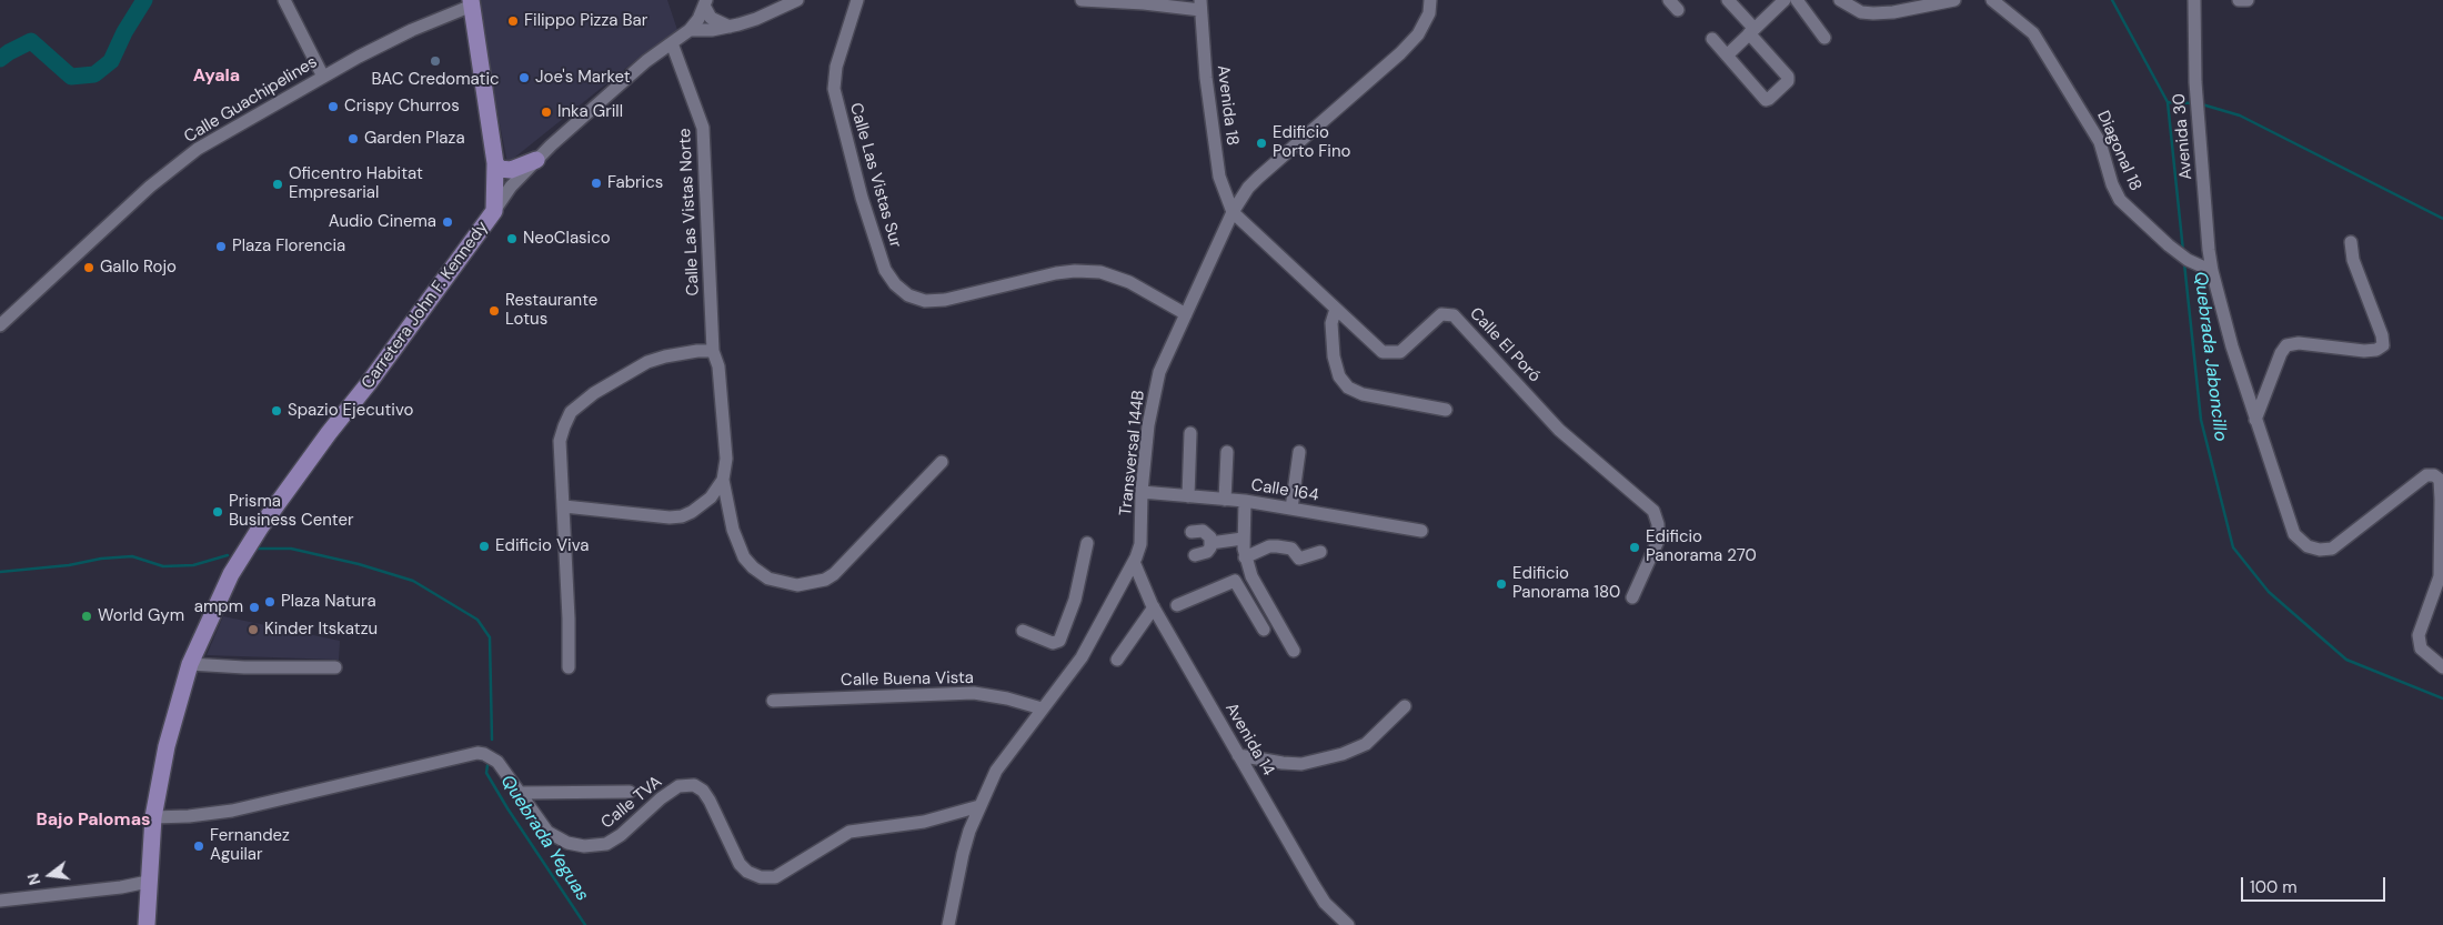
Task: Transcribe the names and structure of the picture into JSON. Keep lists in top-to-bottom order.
{
  "streets": {
    "main road": ["Carretera John F. Kennedy"],
    "street": [
      "Calle Guachipelines",
      "Avenida 18",
      "Avenida 30",
      "Diagonal 18",
      "Calle Las Vistas Sur",
      "Calle Las Vistas Norte",
      "Calle El Poró",
      "Transversal 144B",
      "Calle 164",
      "Calle Buena Vista",
      "Avenida 14",
      "Calle TVA"
    ]
  },
  "crossings": [
    ["Calle Guachipelines", "Carretera John F. Kennedy"],
    ["Avenida 18", "Calle El Poró"],
    ["Avenida 18", "Transversal 144B"],
    ["Avenida 30", "Diagonal 18"],
    ["Calle Las Vistas Sur", "Transversal 144B"],
    ["Carretera John F. Kennedy", "Calle TVA"],
    ["Calle El Poró", "Transversal 144B"],
    ["Transversal 144B", "Calle 164"],
    ["Transversal 144B", "Calle Buena Vista"],
    ["Transversal 144B", "Avenida 14"],
    ["Transversal 144B", "Calle TVA"]
  ],
  "districts": ["Ayala", "Bajo Palomas"],
  "water": ["Quebrada Jaboncillo", "Quebrada Yeguas"],
  "places": [
    "Filippo Pizza Bar",
    "BAC Credomatic",
    "Joe's Market",
    "Crispy Churros",
    "Inka Grill",
    "Garden Plaza",
    "Edificio Porto Fino",
    "Fabrics",
    "Oficentro Habitat Empresarial",
    "Audio Cinema",
    "NeoClasico",
    "Plaza Florencia",
    "Gallo Rojo",
    "Restaurante Lotus",
    "Spazio Ejecutivo",
    "Prisma Business Center",
    "Edificio Viva",
    "Edificio Panorama 270",
    "Edificio Panorama 180",
    "Plaza Natura",
    "ampm",
    "World Gym",
    "Kinder Itskatzu",
    "Fernandez Aguilar"
  ],
  "scale_bar": "100 m",
  "north": "left"
}
